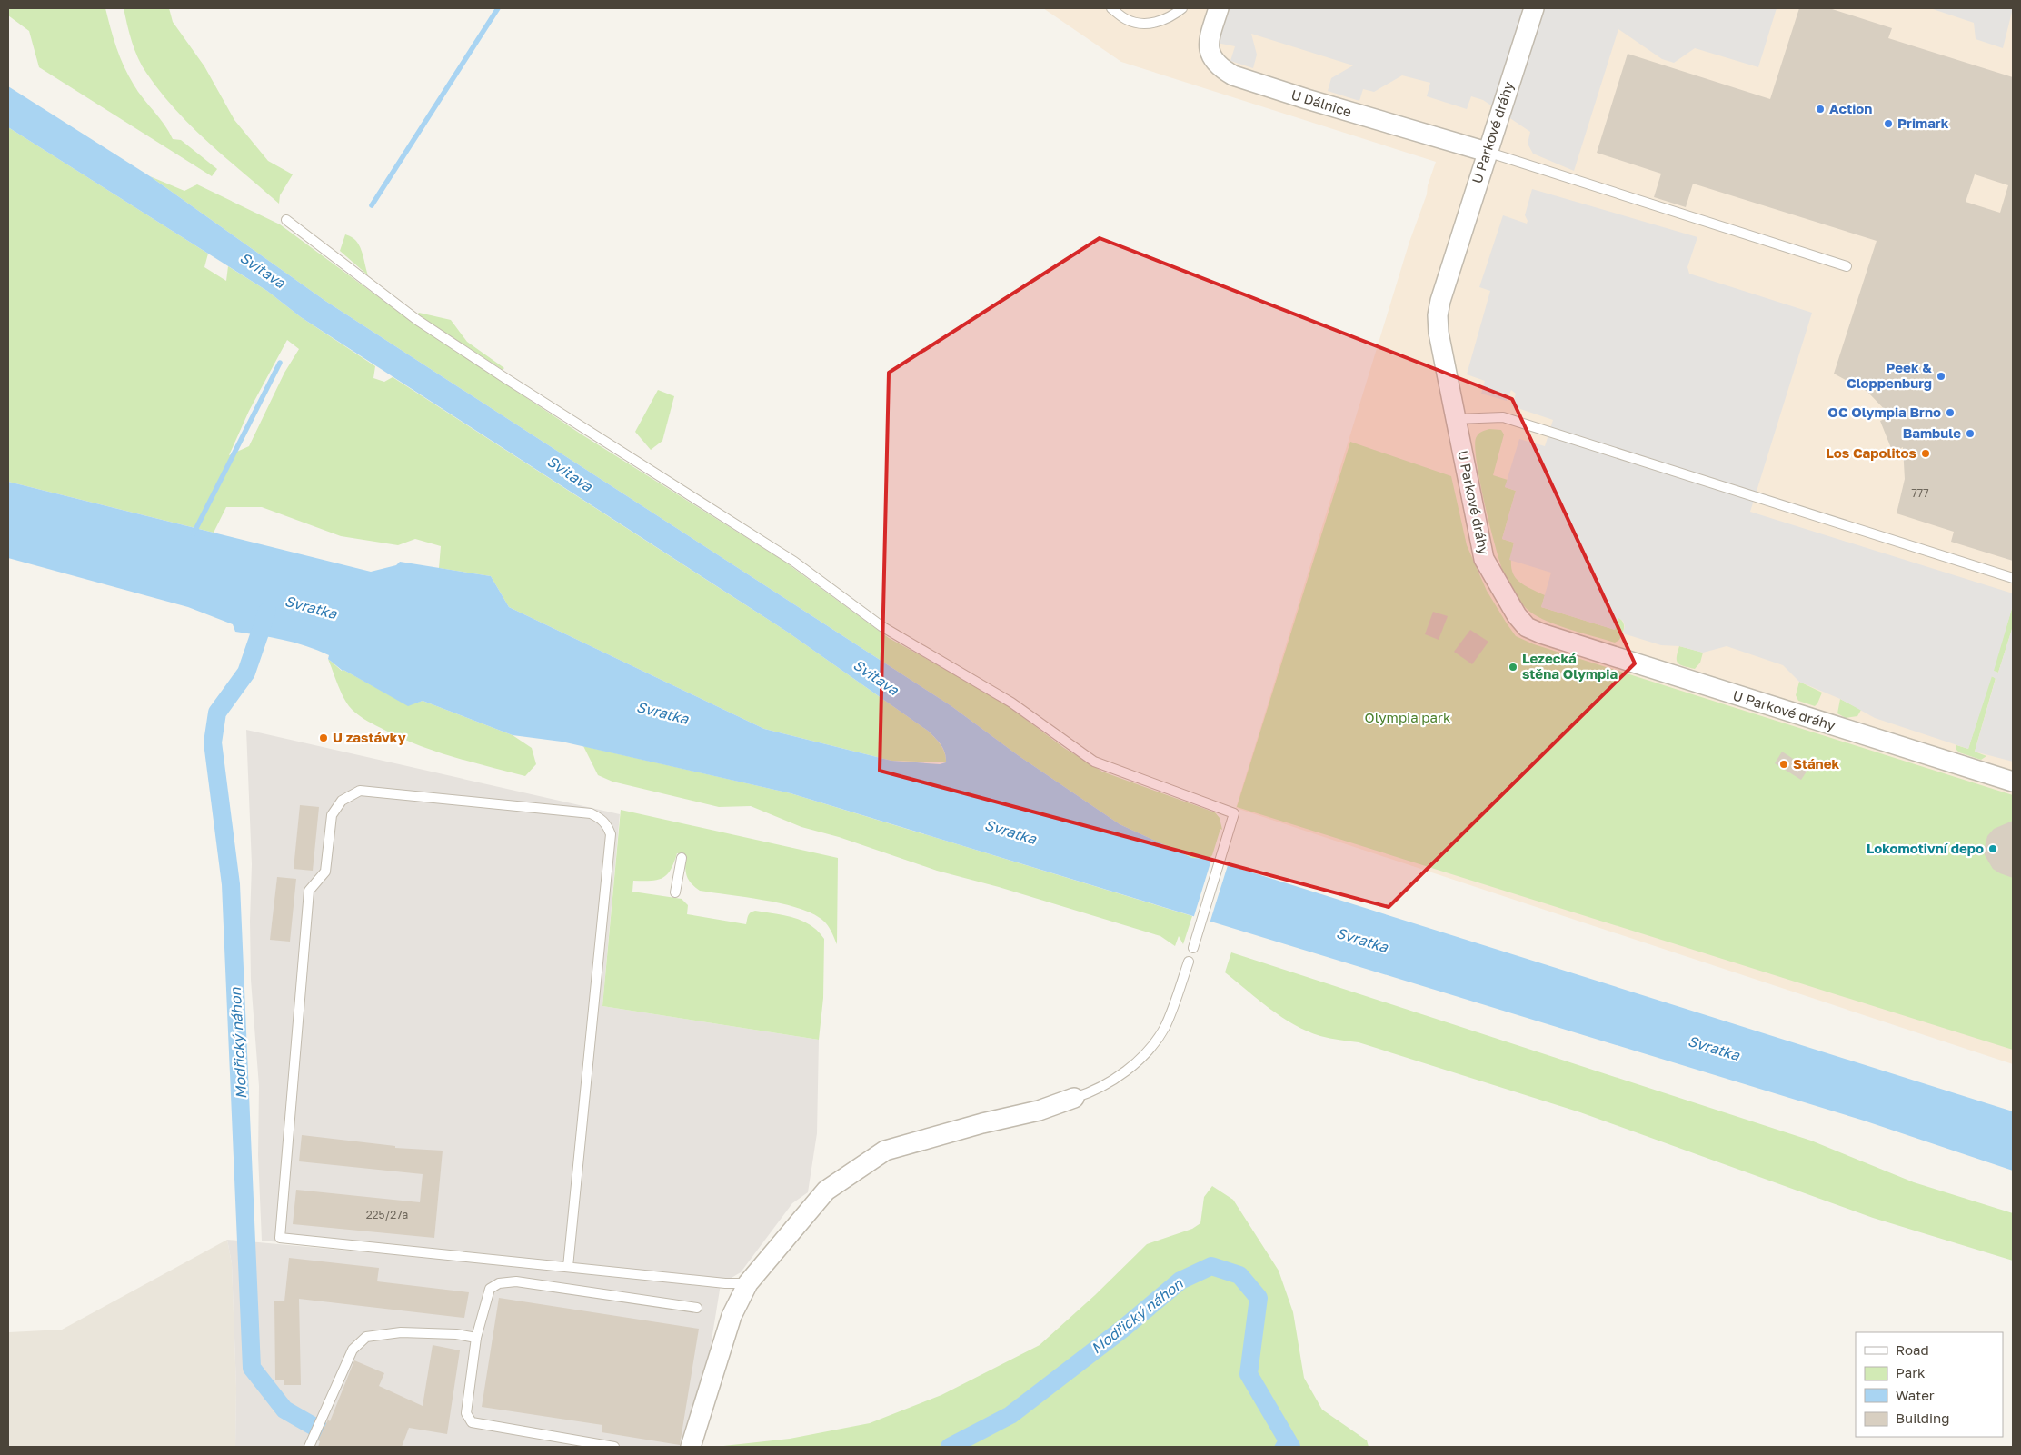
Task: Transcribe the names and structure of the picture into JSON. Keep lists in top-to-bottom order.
{
  "streets": {
    "street": ["U Dálnice", "U Parkové dráhy"]
  },
  "crossings": [
    ["U Dálnice", "U Parkové dráhy"]
  ],
  "water": ["Svitava", "Svratka", "Modřický náhon"],
  "parks": ["Olympia park"],
  "places": [
    "Action",
    "Primark",
    "Peek & Cloppenburg",
    "OC Olympia Brno",
    "Bambule",
    "Los Capolitos",
    "Lezecká stěna Olympia",
    "U zastávky",
    "Stánek",
    "Lokomotivní depo"
  ],
  "house_numbers": ["777", "225/27a"],
  "legend": [
    "Road",
    "Park",
    "Water",
    "Building"
  ]
}
